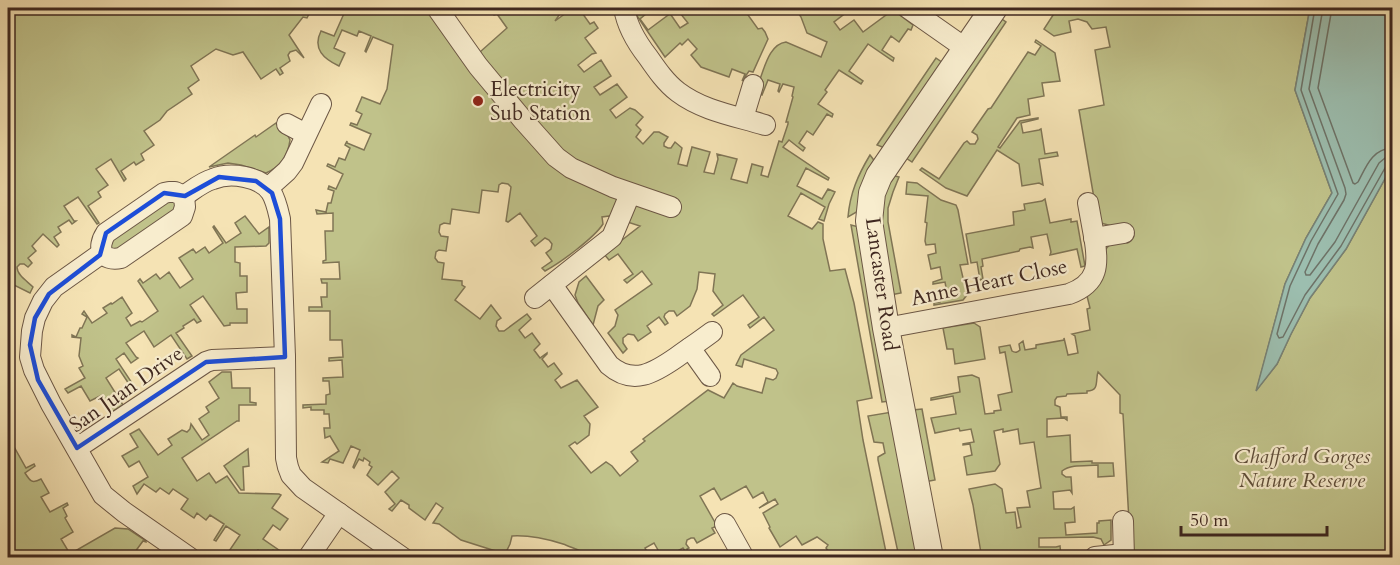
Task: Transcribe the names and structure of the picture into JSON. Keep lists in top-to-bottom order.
{
  "streets": {
    "street": ["Anne Heart Close", "Lancaster Road", "San Juan Drive"]
  },
  "crossings": [
    ["Anne Heart Close", "Lancaster Road"]
  ],
  "parks": ["Chafford Gorges Nature Reserve"],
  "places": ["Electricity Sub Station"],
  "scale_bar": "50 m"
}
